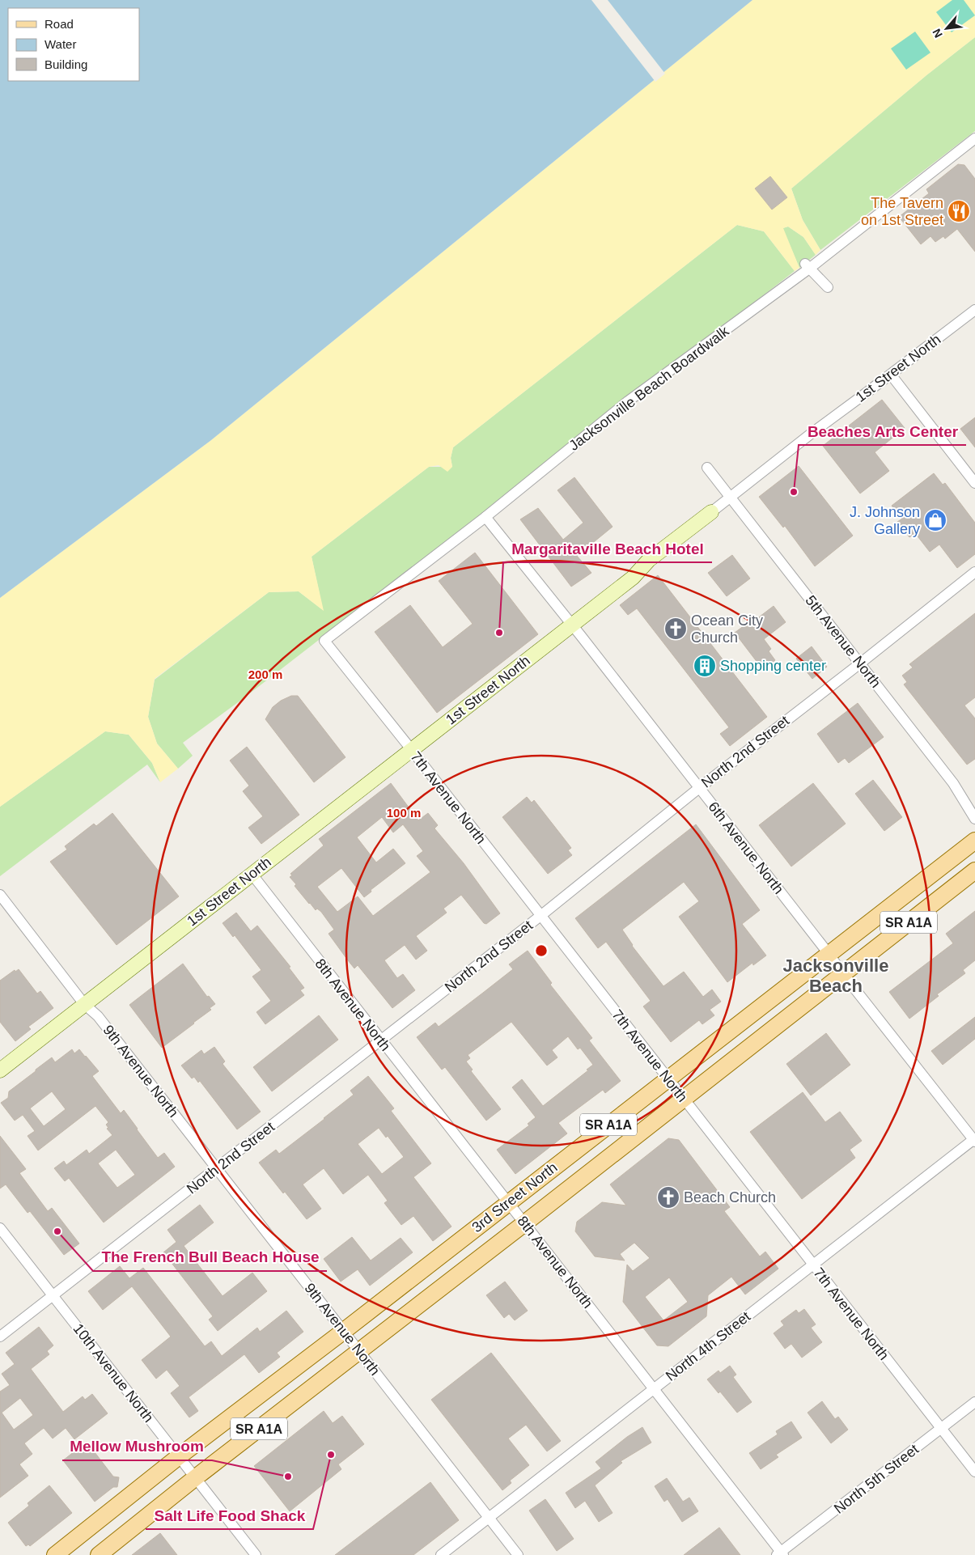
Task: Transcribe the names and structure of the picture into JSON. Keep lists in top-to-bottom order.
{
  "streets": {
    "main road": ["SR A1A", "3rd Street North"],
    "street": [
      "1st Street North",
      "Jacksonville Beach Boardwalk",
      "5th Avenue North",
      "North 2nd Street",
      "7th Avenue North",
      "6th Avenue North",
      "8th Avenue North",
      "9th Avenue North",
      "North 4th Street",
      "10th Avenue North",
      "North 5th Street"
    ]
  },
  "crossings": [
    ["1st Street North", "5th Avenue North"],
    ["1st Street North", "7th Avenue North"],
    ["1st Street North", "6th Avenue North"],
    ["1st Street North", "8th Avenue North"],
    ["1st Street North", "9th Avenue North"],
    ["Jacksonville Beach Boardwalk", "7th Avenue North"],
    ["Jacksonville Beach Boardwalk", "6th Avenue North"],
    ["5th Avenue North", "North 2nd Street"],
    ["North 2nd Street", "7th Avenue North"],
    ["North 2nd Street", "6th Avenue North"],
    ["North 2nd Street", "8th Avenue North"],
    ["North 2nd Street", "9th Avenue North"],
    ["North 2nd Street", "10th Avenue North"],
    ["7th Avenue North", "3rd Street North"],
    ["7th Avenue North", "North 4th Street"],
    ["7th Avenue North", "North 5th Street"],
    ["6th Avenue North", "3rd Street North"],
    ["6th Avenue North", "North 4th Street"],
    ["8th Avenue North", "3rd Street North"],
    ["8th Avenue North", "North 4th Street"],
    ["8th Avenue North", "North 5th Street"],
    ["9th Avenue North", "3rd Street North"],
    ["9th Avenue North", "North 4th Street"],
    ["3rd Street North", "10th Avenue North"]
  ],
  "districts": ["Jacksonville Beach"],
  "places": {
    "restaurant": ["The Tavern on 1st Street"],
    "other": [
      "Beaches Arts Center",
      "Margaritaville Beach Hotel",
      "The French Bull Beach House",
      "Salt Life Food Shack",
      "Mellow Mushroom"
    ],
    "shop": ["J. Johnson Gallery"],
    "church": ["Ocean City Church", "Beach Church"],
    "building": ["Shopping center"]
  },
  "legend": ["Road", "Water", "Building"],
  "north": "bottom left",
  "rings": ["200 m", "100 m"]
}
